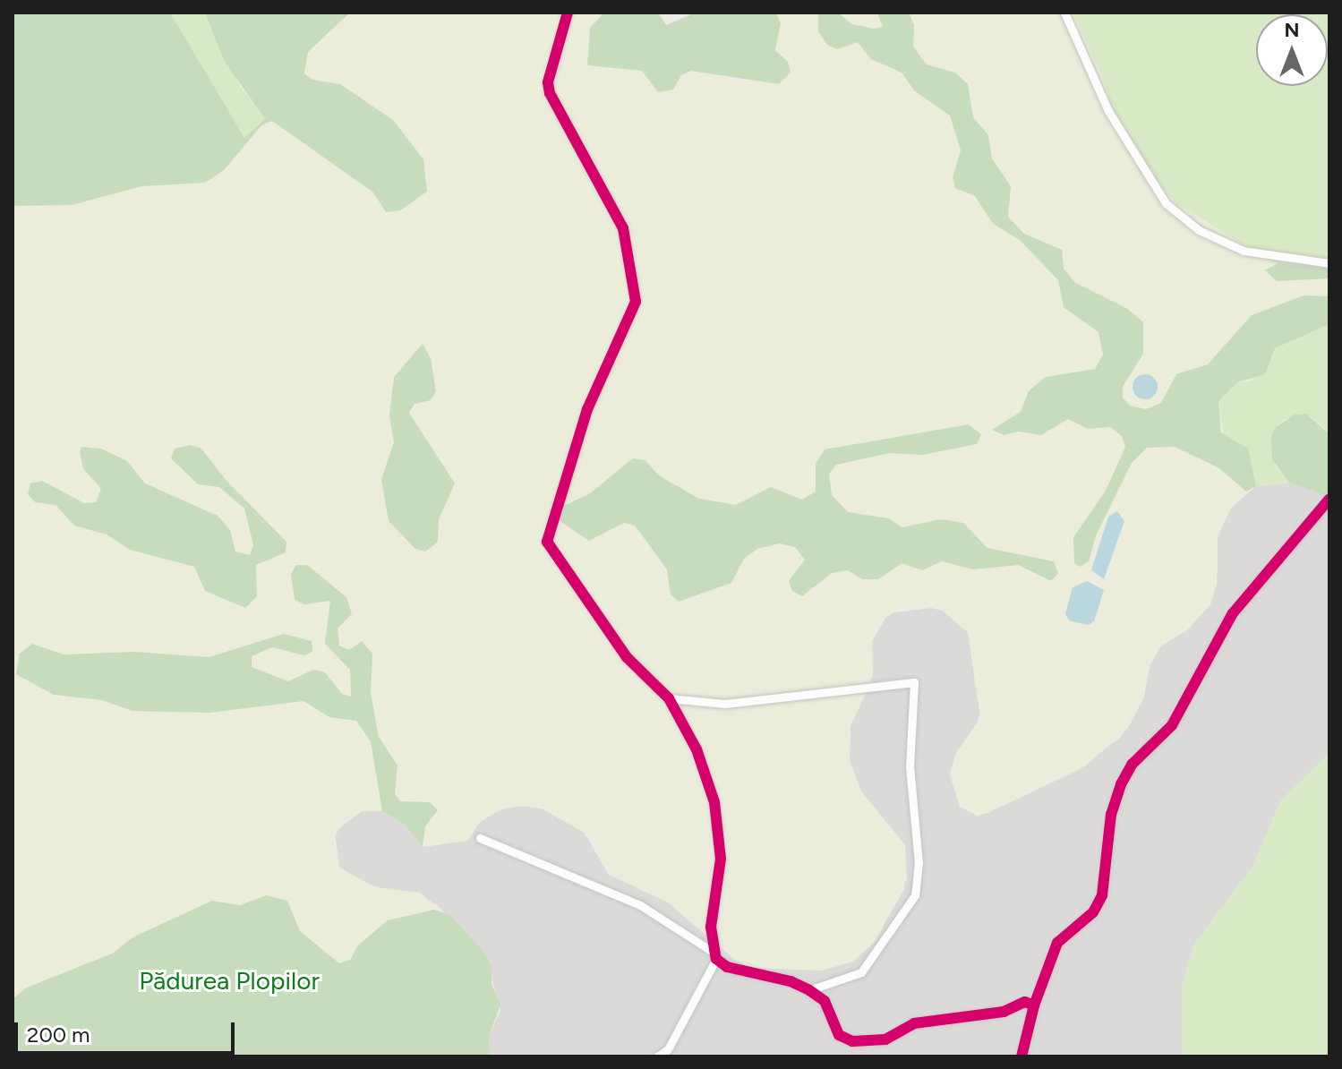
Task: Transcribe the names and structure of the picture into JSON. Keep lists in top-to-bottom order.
{
  "parks": ["Pădurea Plopilor"],
  "scale_bar": "200 m",
  "north": "top"
}
